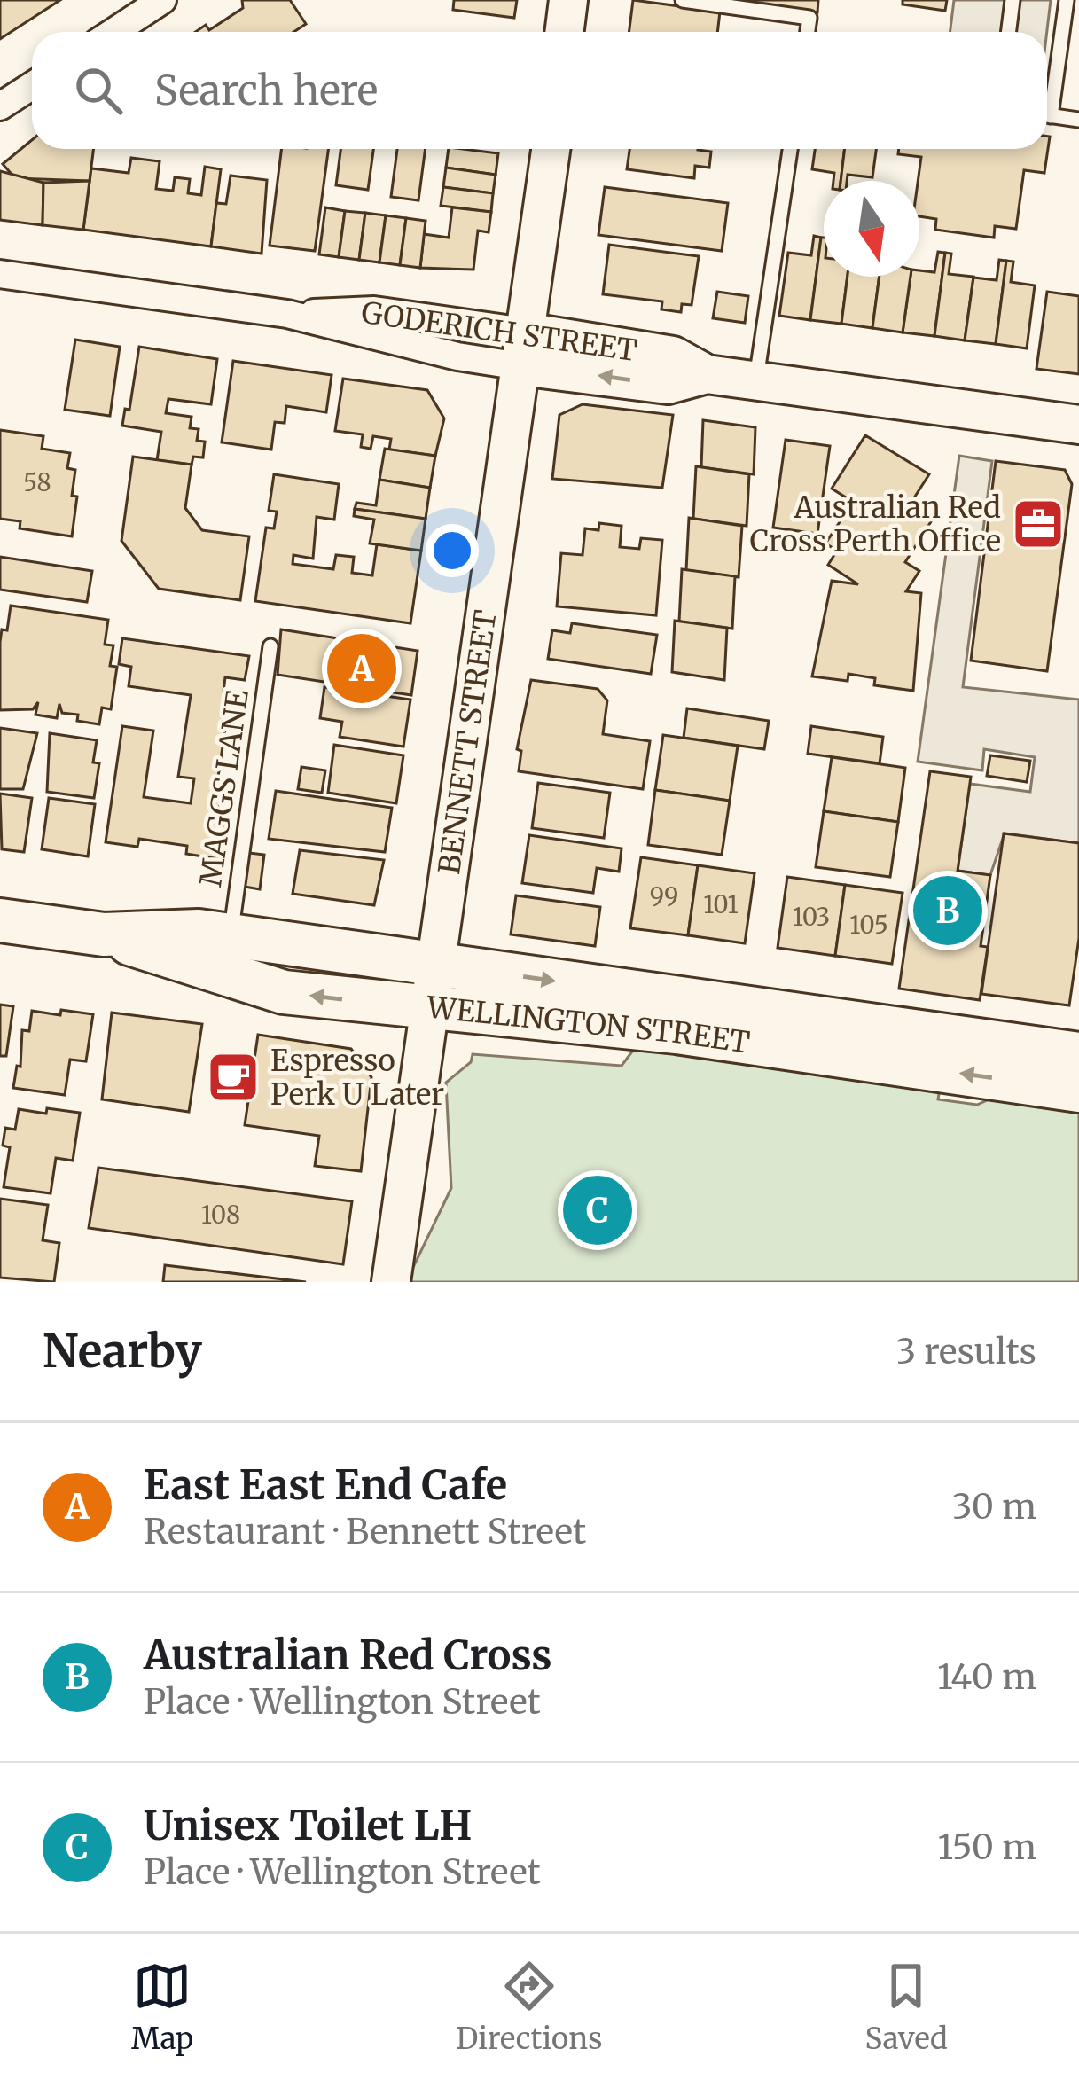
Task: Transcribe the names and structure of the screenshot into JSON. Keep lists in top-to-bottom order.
{
  "streets": {
    "main road": ["GODERICH STREET", "BENNETT STREET", "WELLINGTON STREET"],
    "lane": ["MAGGS LANE"]
  },
  "crossings": [
    ["GODERICH STREET", "BENNETT STREET"],
    ["BENNETT STREET", "WELLINGTON STREET"],
    ["MAGGS LANE", "WELLINGTON STREET"]
  ],
  "places": {
    "office": ["Australian Red Cross Perth Office"],
    "cafe": ["Espresso Perk U Later"]
  },
  "house_numbers": [
    "58",
    "99",
    "101",
    "103",
    "105",
    "108"
  ],
  "north": "bottom",
  "page": {
    "search": "Search here",
    "pins": ["A", "B", "C"],
    "heading": ["Nearby", "3 results"],
    "list": [
      {
        "mark": "A",
        "name": "East East End Cafe",
        "note": "Restaurant · Bennett Street",
        "value": "30 m"
      },
      {
        "mark": "B",
        "name": "Australian Red Cross",
        "note": "Place · Wellington Street",
        "value": "140 m"
      },
      {
        "mark": "C",
        "name": "Unisex Toilet LH",
        "note": "Place · Wellington Street",
        "value": "150 m"
      }
    ],
    "nav": ["Map", "Directions", "Saved"]
  }
}
